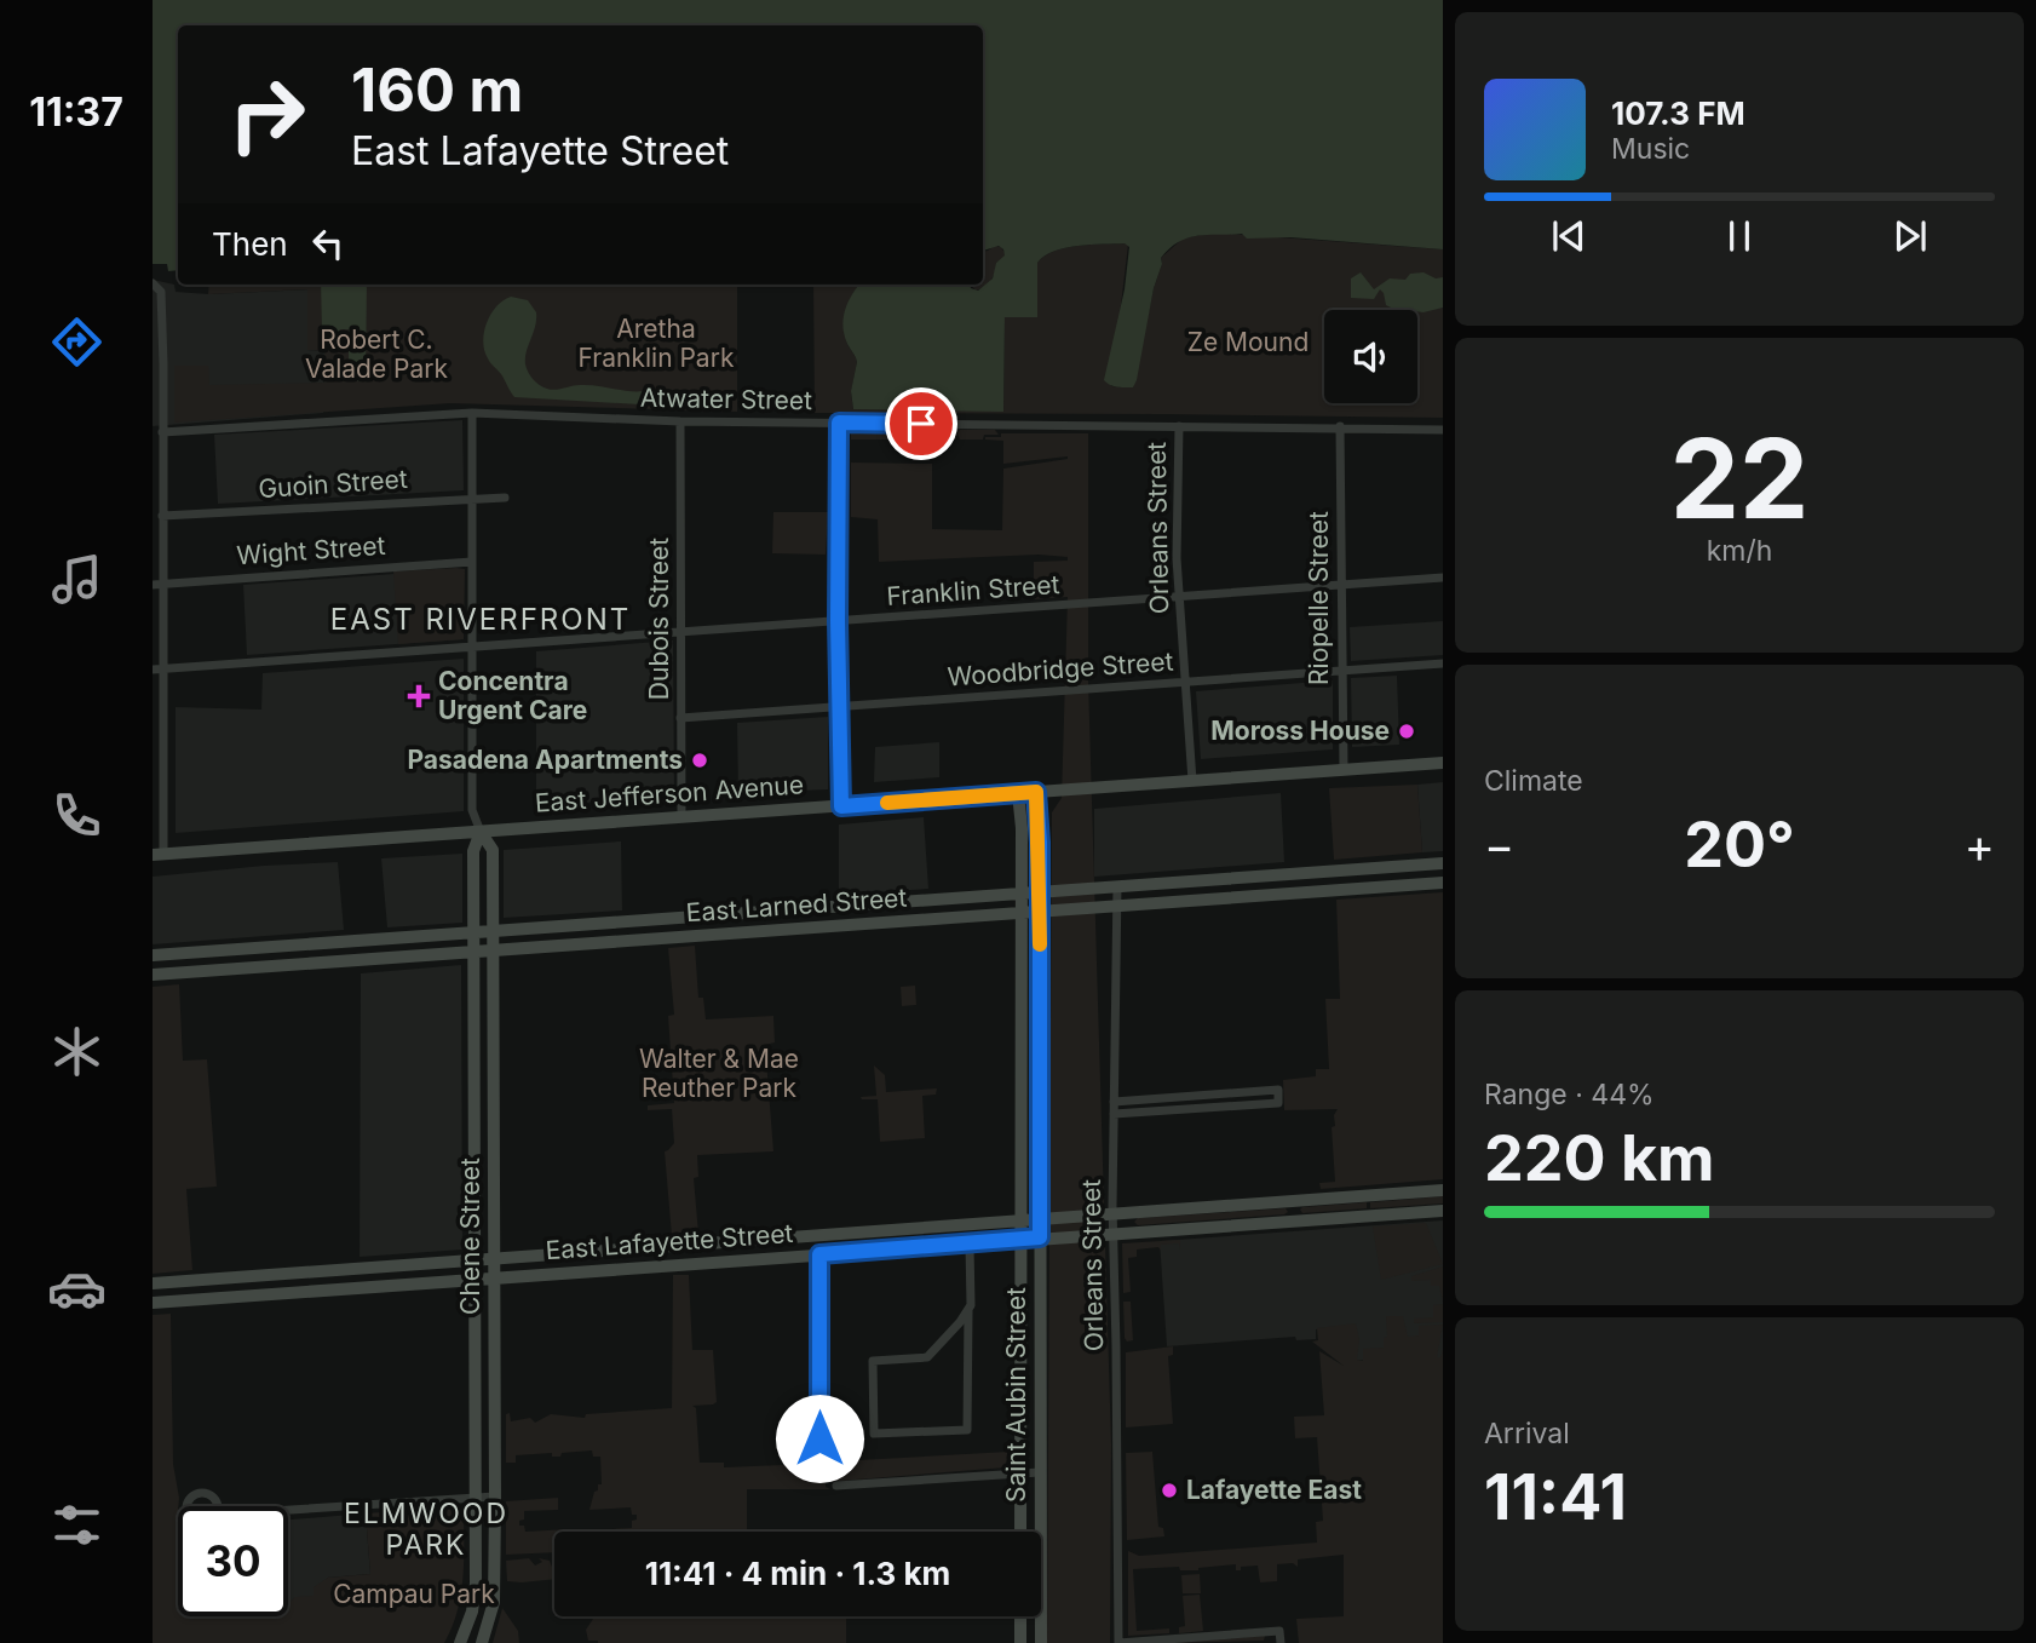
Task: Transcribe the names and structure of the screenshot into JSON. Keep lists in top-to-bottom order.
{
  "streets": {
    "street": [
      "Atwater Street",
      "Guoin Street",
      "Orleans Street",
      "Wight Street",
      "Franklin Street",
      "Riopelle Street",
      "Dubois Street",
      "Woodbridge Street",
      "East Jefferson Avenue",
      "East Larned Street",
      "Chene Street",
      "East Lafayette Street",
      "Saint Aubin Street"
    ]
  },
  "crossings": [
    ["Atwater Street", "Orleans Street"],
    ["Atwater Street", "Riopelle Street"],
    ["Atwater Street", "Dubois Street"],
    ["Atwater Street", "Chene Street"],
    ["Guoin Street", "Chene Street"],
    ["Orleans Street", "Franklin Street"],
    ["Orleans Street", "Woodbridge Street"],
    ["Orleans Street", "East Jefferson Avenue"],
    ["Orleans Street", "East Larned Street"],
    ["Orleans Street", "East Lafayette Street"],
    ["Wight Street", "Chene Street"],
    ["Franklin Street", "Riopelle Street"],
    ["Franklin Street", "Dubois Street"],
    ["Franklin Street", "Chene Street"],
    ["Riopelle Street", "Woodbridge Street"],
    ["Riopelle Street", "East Jefferson Avenue"],
    ["Dubois Street", "Woodbridge Street"],
    ["Dubois Street", "East Jefferson Avenue"],
    ["East Jefferson Avenue", "Chene Street"],
    ["East Jefferson Avenue", "Saint Aubin Street"],
    ["East Larned Street", "Chene Street"],
    ["East Larned Street", "Saint Aubin Street"],
    ["Chene Street", "East Lafayette Street"],
    ["East Lafayette Street", "Saint Aubin Street"]
  ],
  "districts": ["EAST RIVERFRONT", "ELMWOOD PARK"],
  "parks": [
    "Aretha Franklin Park",
    "Robert C. Valade Park",
    "Ze Mound",
    "Walter & Mae Reuther Park",
    "Campau Park"
  ],
  "places": {
    "health": ["Concentra Urgent Care"],
    "other": ["Moross House", "Pasadena Apartments", "Lafayette East"]
  },
  "page": {
    "tabs": "11:37",
    "turn": ["160 m", "East Lafayette Street"],
    "song": ["107.3 FM", "Music"],
    "then": "Then",
    "tile": [
      ["22", "km/h"],
      "Climate",
      ["Range · 44%", "220 km"],
      ["Arrival", "11:41"]
    ],
    "heat": ["−", "20°", "+"],
    "limit": "30",
    "trip": "11:41 · 4 min · 1.3 km"
  }
}
